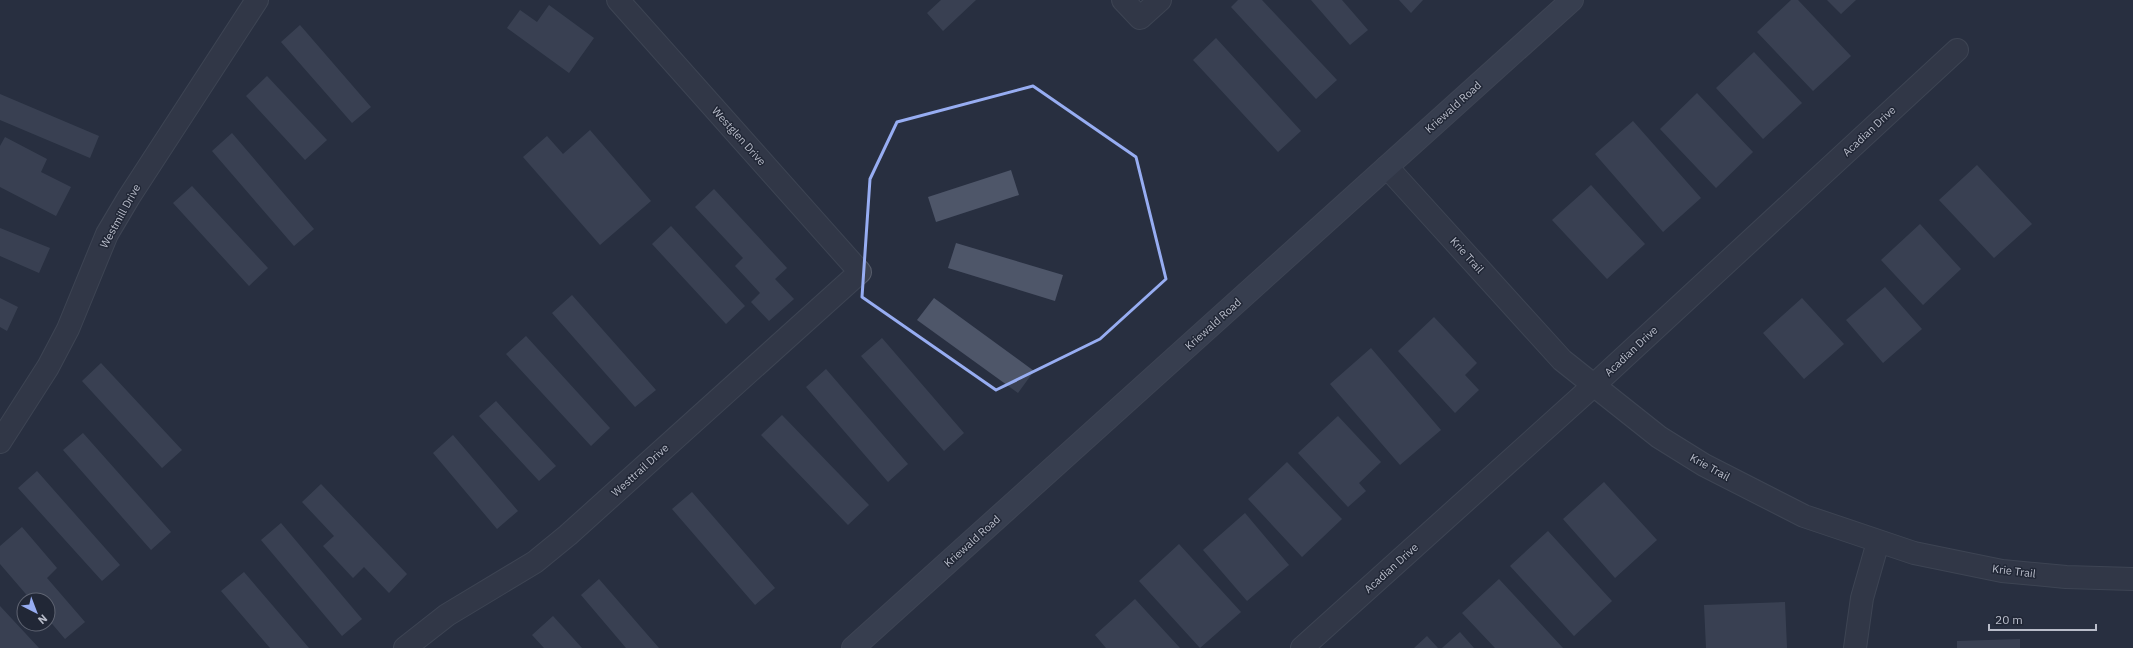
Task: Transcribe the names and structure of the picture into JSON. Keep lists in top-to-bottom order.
{
  "streets": {
    "street": [
      "Kriewald Road",
      "Acadian Drive",
      "Westglen Drive",
      "Westmill Drive",
      "Krie Trail",
      "Westtrail Drive"
    ]
  },
  "crossings": [
    ["Kriewald Road", "Krie Trail"],
    ["Acadian Drive", "Krie Trail"],
    ["Westglen Drive", "Westtrail Drive"]
  ],
  "scale_bar": "20 m",
  "north": "bottom right"
}
